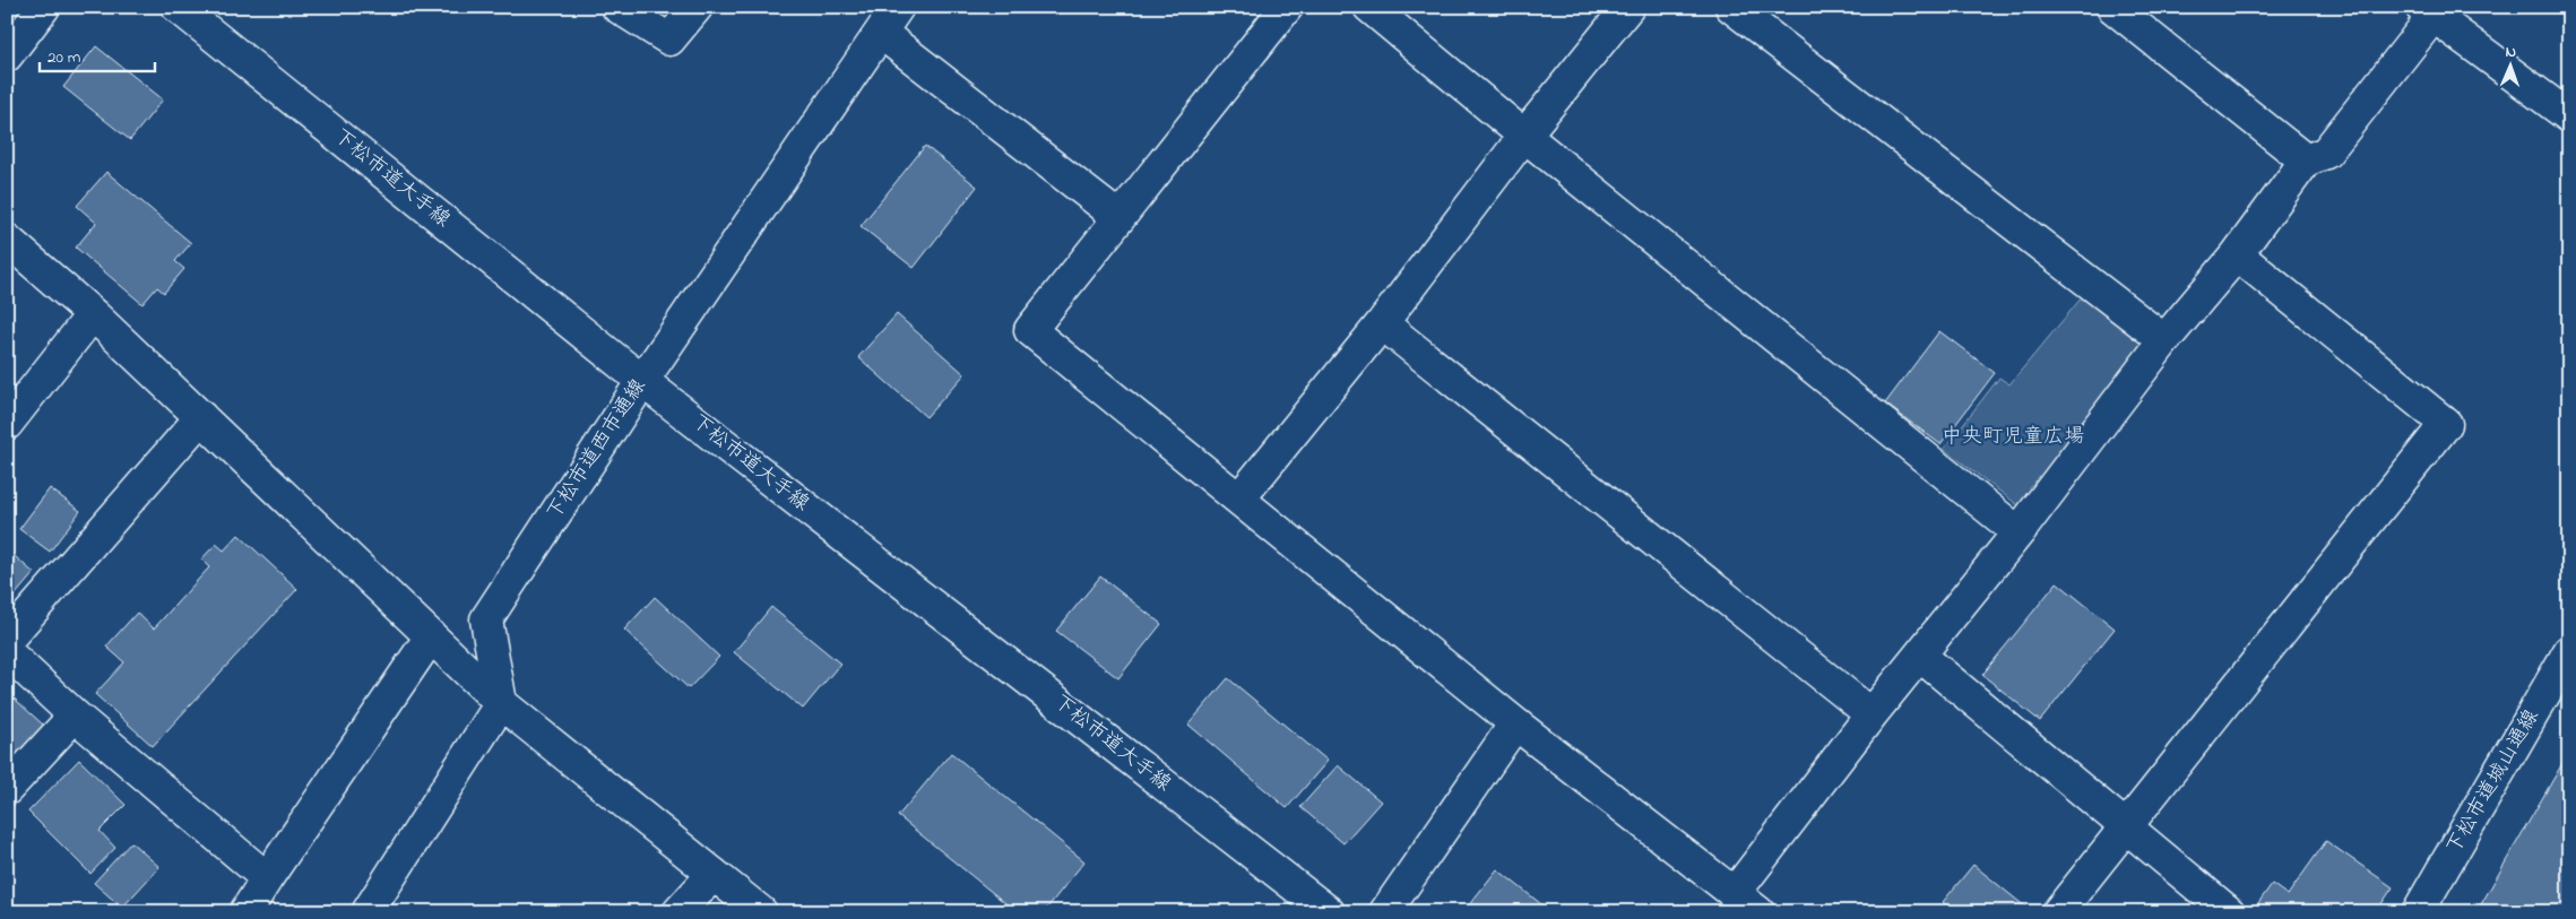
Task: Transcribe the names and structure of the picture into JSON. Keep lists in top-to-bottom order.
{
  "streets": {
    "street": ["下松市道大手線", "下松市道西市通線", "下松市道城山通線"]
  },
  "crossings": [
    ["下松市道大手線", "下松市道西市通線"]
  ],
  "parks": ["中央町児童広場"],
  "scale_bar": "20 m",
  "north": "top"
}
